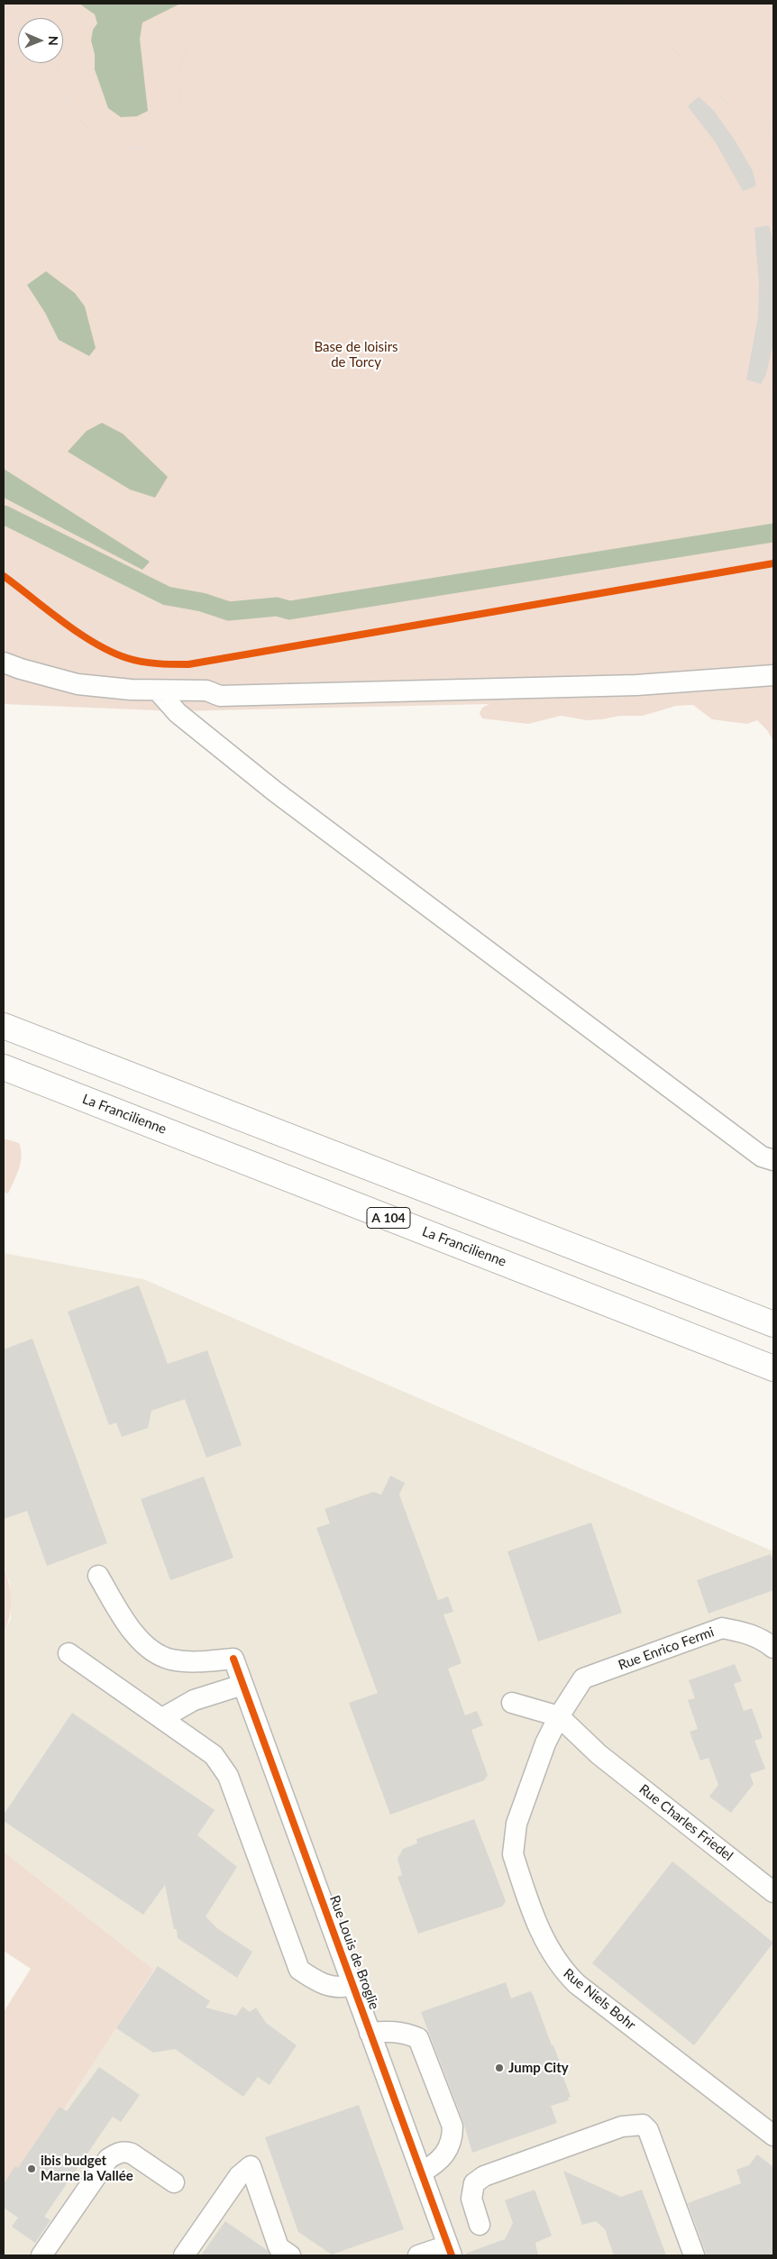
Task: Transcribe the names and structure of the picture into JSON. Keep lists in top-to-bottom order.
{
  "streets": {
    "highway": ["La Francilienne", "A 104"],
    "street": [
      "Rue Enrico Fermi",
      "Rue Charles Friedel",
      "Rue Louis de Broglie",
      "Rue Niels Bohr"
    ]
  },
  "crossings": [
    ["Rue Enrico Fermi", "Rue Niels Bohr"],
    ["Rue Charles Friedel", "Rue Niels Bohr"]
  ],
  "parks": ["Base de loisirs de Torcy"],
  "places": ["Jump City", "ibis budget Marne la Vallée"],
  "north": "right"
}
